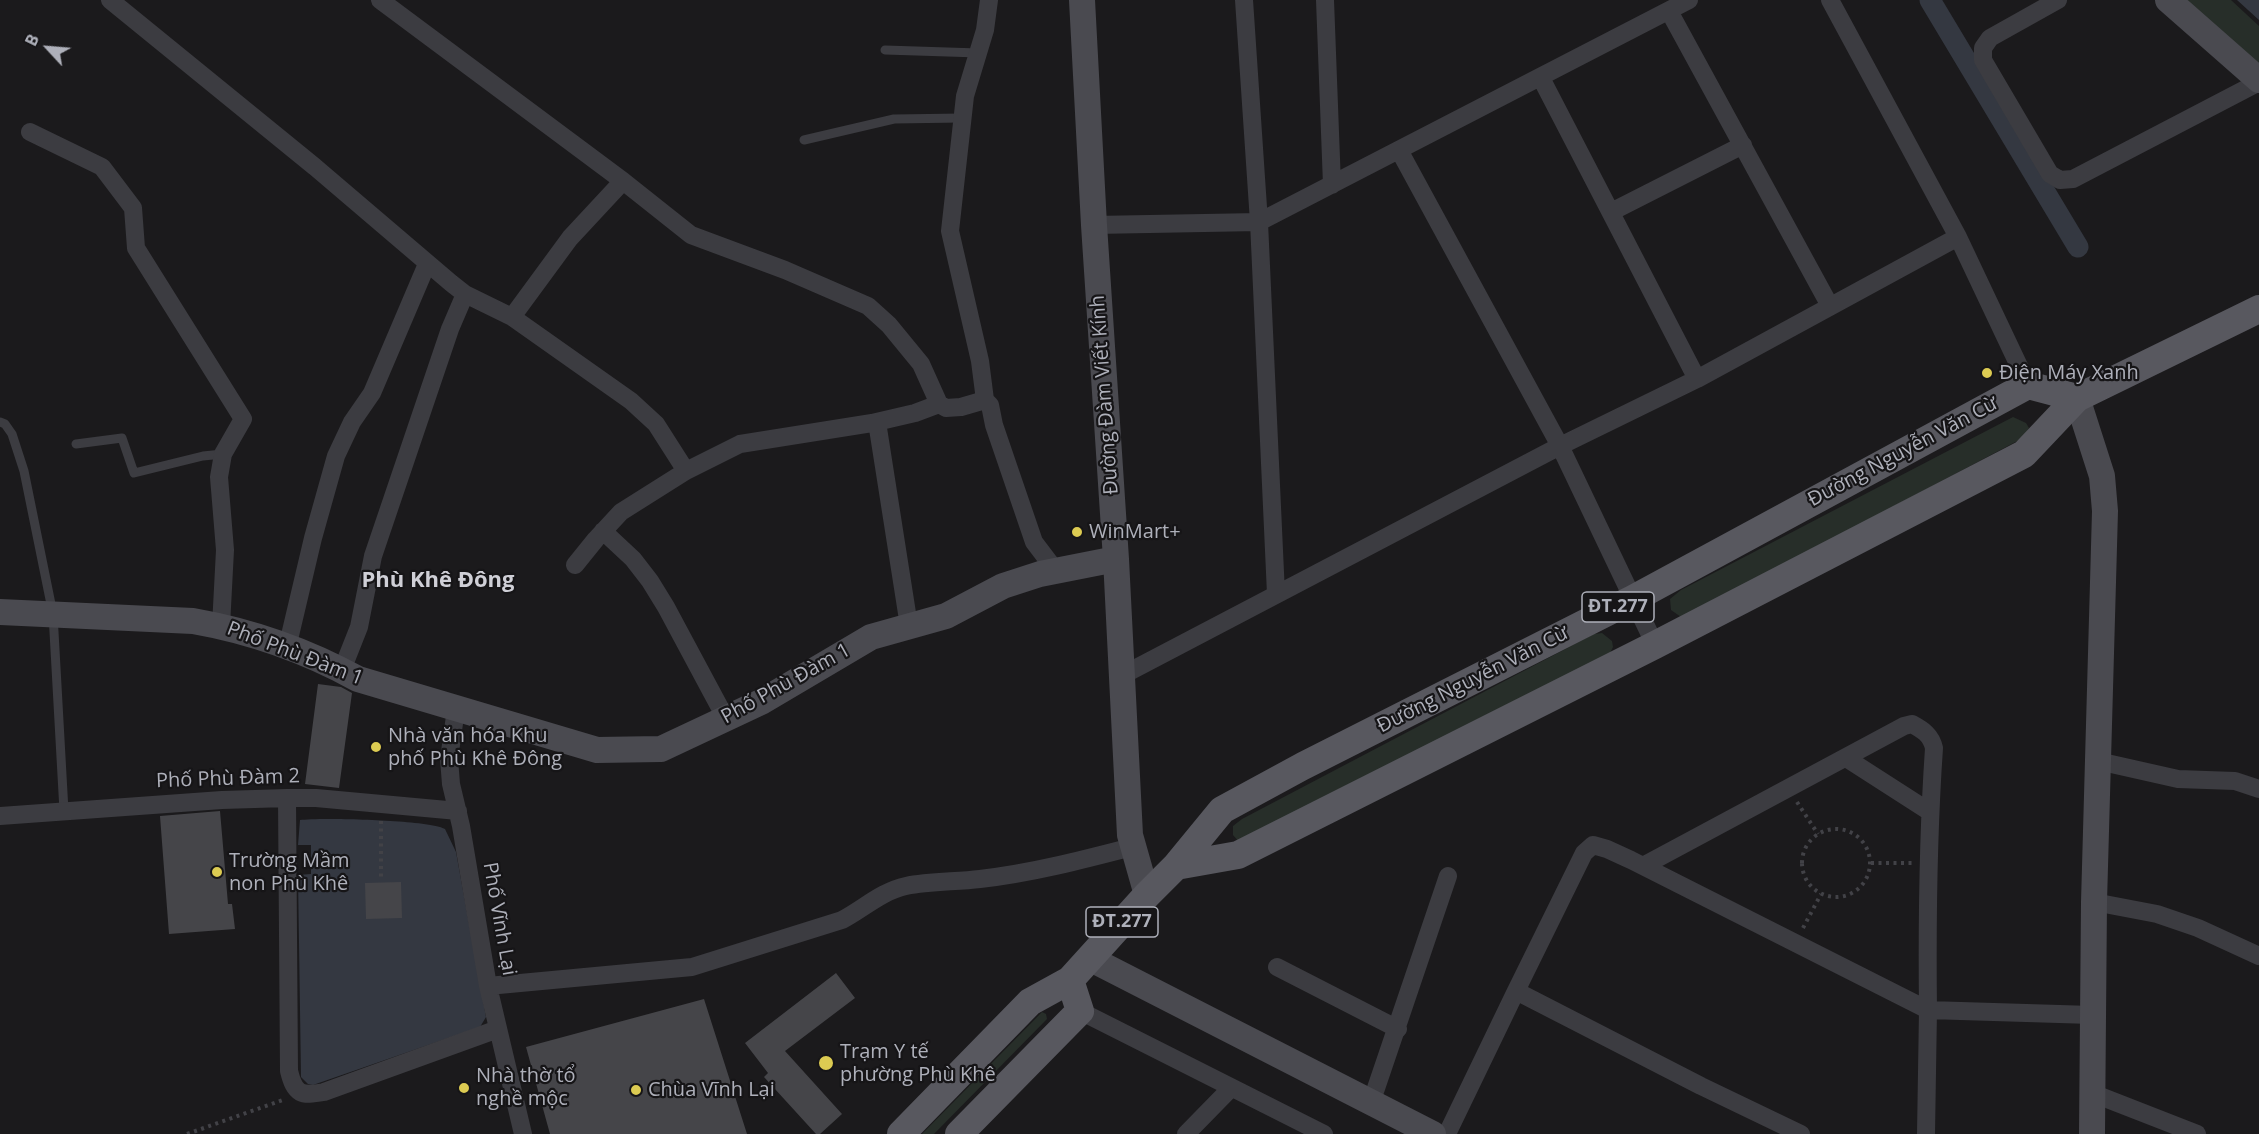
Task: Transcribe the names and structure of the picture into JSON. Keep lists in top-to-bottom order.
{
  "streets": {
    "main road": ["Đường Nguyễn Văn Cừ", "ĐT.277"],
    "street": [
      "Đường Đàm Viết Kính",
      "Phố Phù Đàm 1",
      "Phố Phù Đàm 2",
      "Phố Vĩnh Lại"
    ]
  },
  "crossings": [
    ["Đường Đàm Viết Kính", "Đường Nguyễn Văn Cừ"],
    ["Đường Đàm Viết Kính", "Phố Phù Đàm 1"],
    ["Đường Nguyễn Văn Cừ", "ĐT.277"],
    ["Phố Phù Đàm 1", "Phố Vĩnh Lại"],
    ["Phố Phù Đàm 2", "Phố Vĩnh Lại"]
  ],
  "districts": ["Phù Khê Đông"],
  "places": [
    "Điện Máy Xanh",
    "WinMart+",
    "Nhà văn hóa Khu phố Phù Khê Đông",
    "Trường Mầm non Phù Khê",
    "Trạm Y tế phường Phù Khê",
    "Nhà thờ tổ nghề mộc",
    "Chùa Vĩnh Lại"
  ],
  "north": "top left"
}
